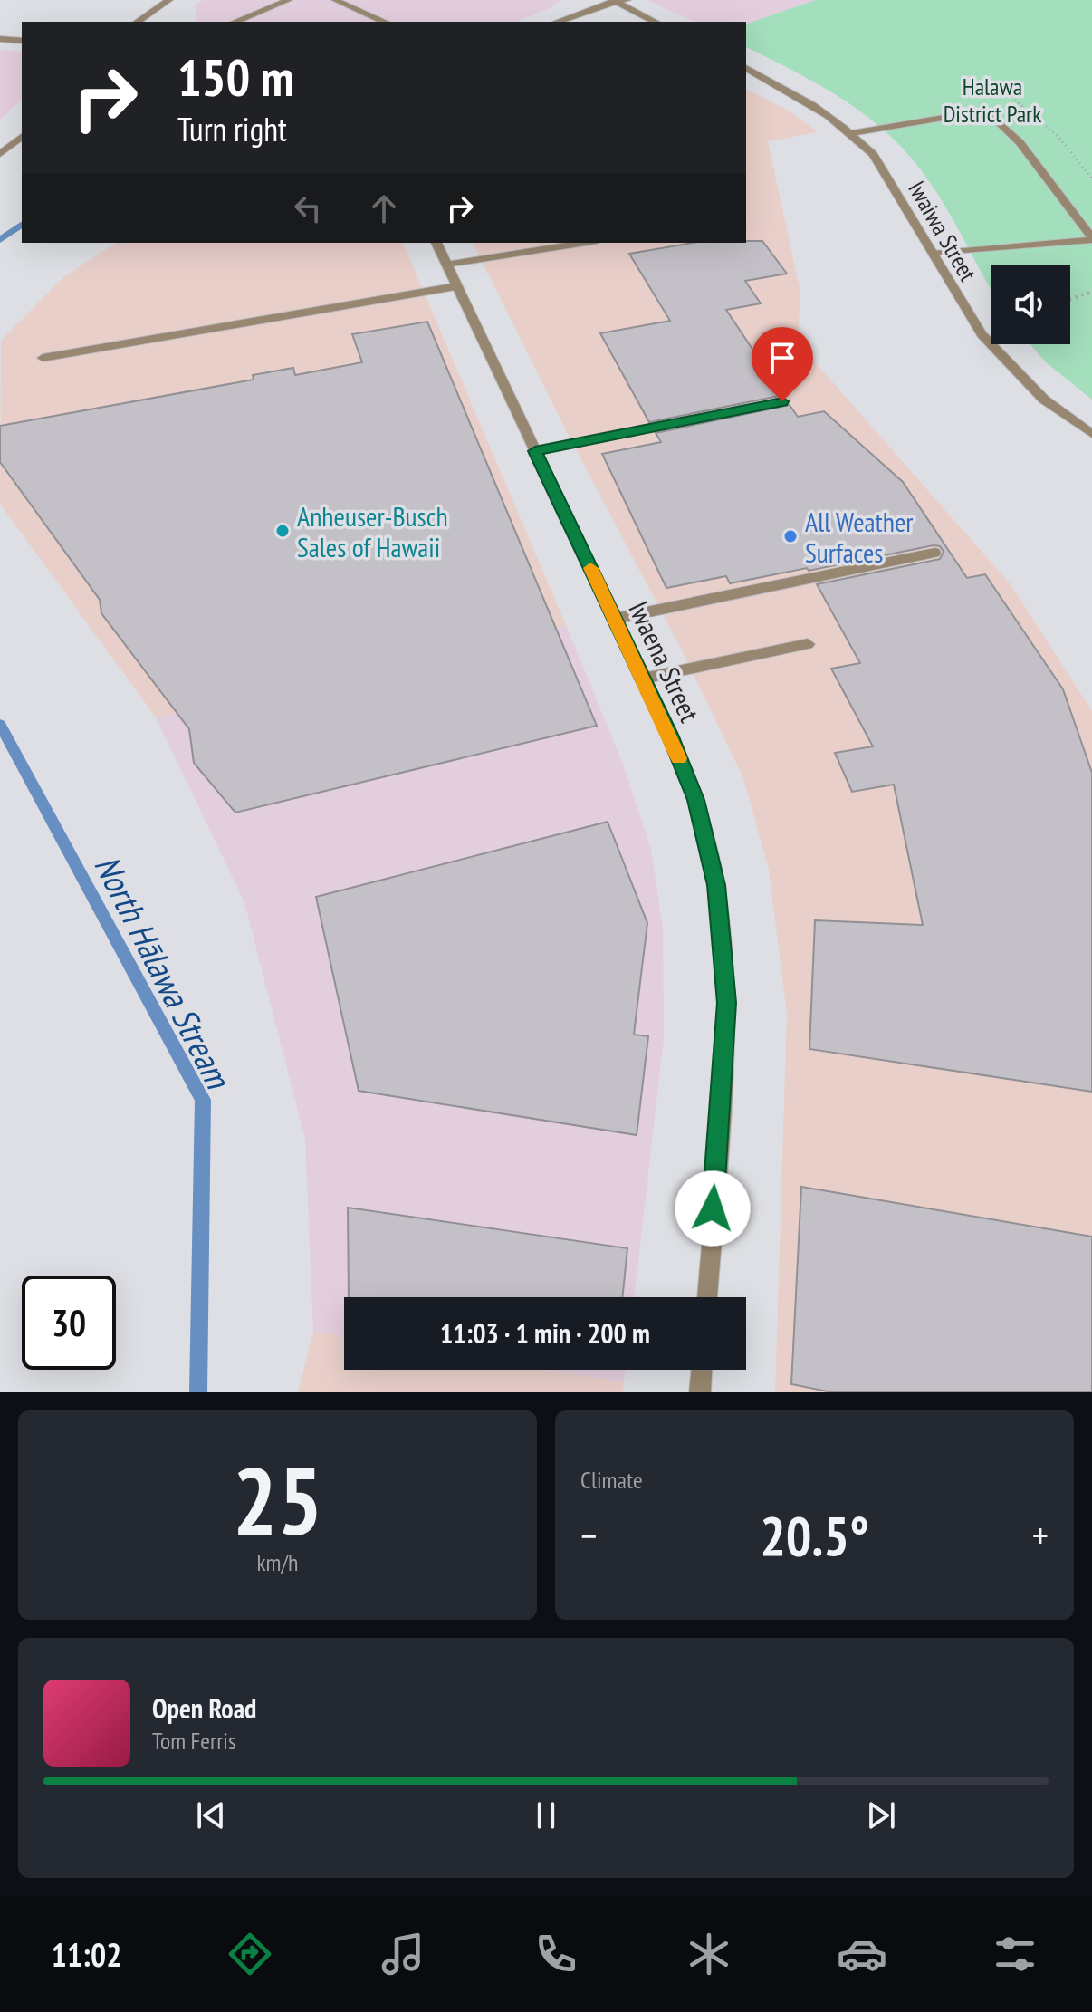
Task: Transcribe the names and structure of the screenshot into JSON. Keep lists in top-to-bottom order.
{
  "streets": {
    "street": ["Iwaiwa Street", "Iwaena Street"]
  },
  "water": ["North Hālawa Stream"],
  "parks": ["Halawa District Park"],
  "places": ["Anheuser-Busch Sales of Hawaii", "All Weather Surfaces"],
  "page": {
    "turn": ["150 m", "Turn right"],
    "limit": "30",
    "trip": "11:03 · 1 min · 200 m",
    "tile": [
      ["25", "km/h"],
      "Climate"
    ],
    "heat": ["−", "20.5°", "+"],
    "song": ["Open Road", "Tom Ferris"],
    "tabs": "11:02"
  }
}
